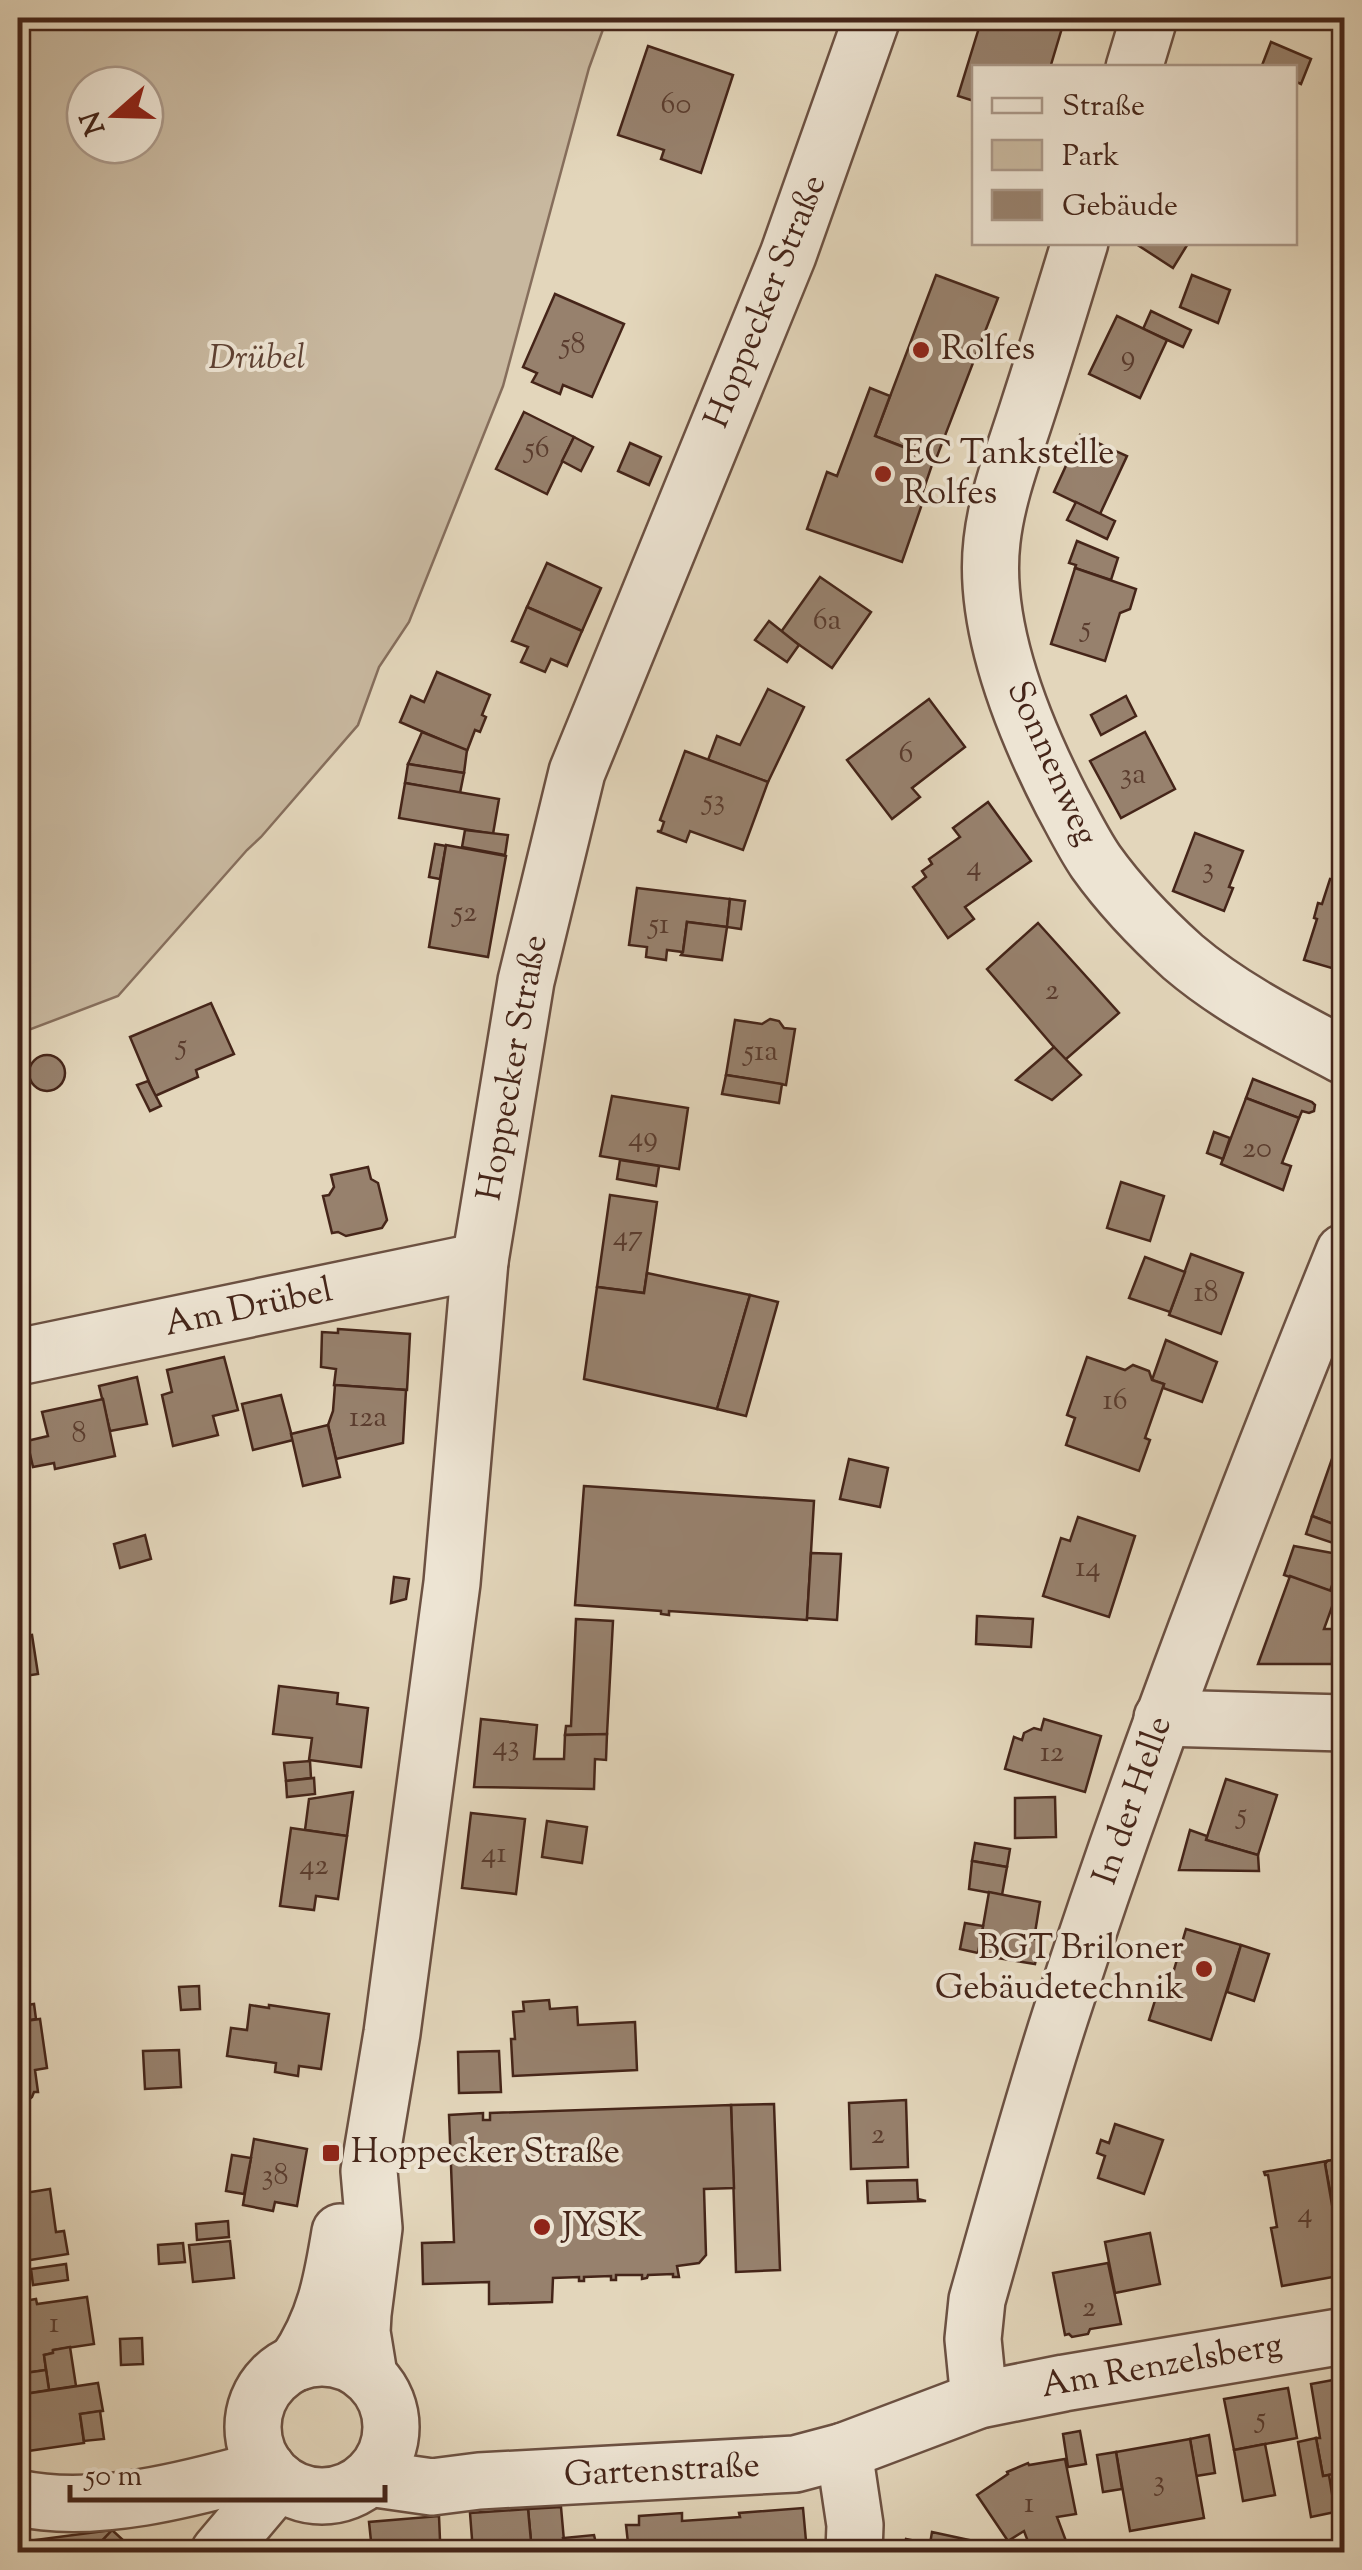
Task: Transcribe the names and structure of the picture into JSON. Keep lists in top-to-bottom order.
{
  "streets": {
    "street": [
      "Hoppecker Straße",
      "Sonnenweg",
      "Am Drübel",
      "In der Helle",
      "Am Renzelsberg",
      "Gartenstraße"
    ]
  },
  "crossings": [
    ["Hoppecker Straße", "Am Drübel"],
    ["Hoppecker Straße", "Gartenstraße"],
    ["In der Helle", "Am Renzelsberg"]
  ],
  "parks": ["Drübel"],
  "places": {
    "other": [
      "Rolfes",
      "EC Tankstelle Rolfes",
      "BGT Briloner Gebäudetechnik",
      "JYSK"
    ],
    "transit": ["Hoppecker Straße"]
  },
  "house_numbers": [
    "60",
    "58",
    "9",
    "56",
    "6a",
    "5",
    "6",
    "3a",
    "53",
    "4",
    "3",
    "52",
    "51",
    "2",
    "5",
    "51a",
    "49",
    "20",
    "47",
    "18",
    "16",
    "12a",
    "8",
    "14",
    "43",
    "12",
    "5",
    "41",
    "42",
    "2",
    "38",
    "4",
    "2",
    "1",
    "5",
    "3",
    "1"
  ],
  "legend": ["Straße", "Park", "Gebäude"],
  "scale_bar": "50 m",
  "north": "left"
}
